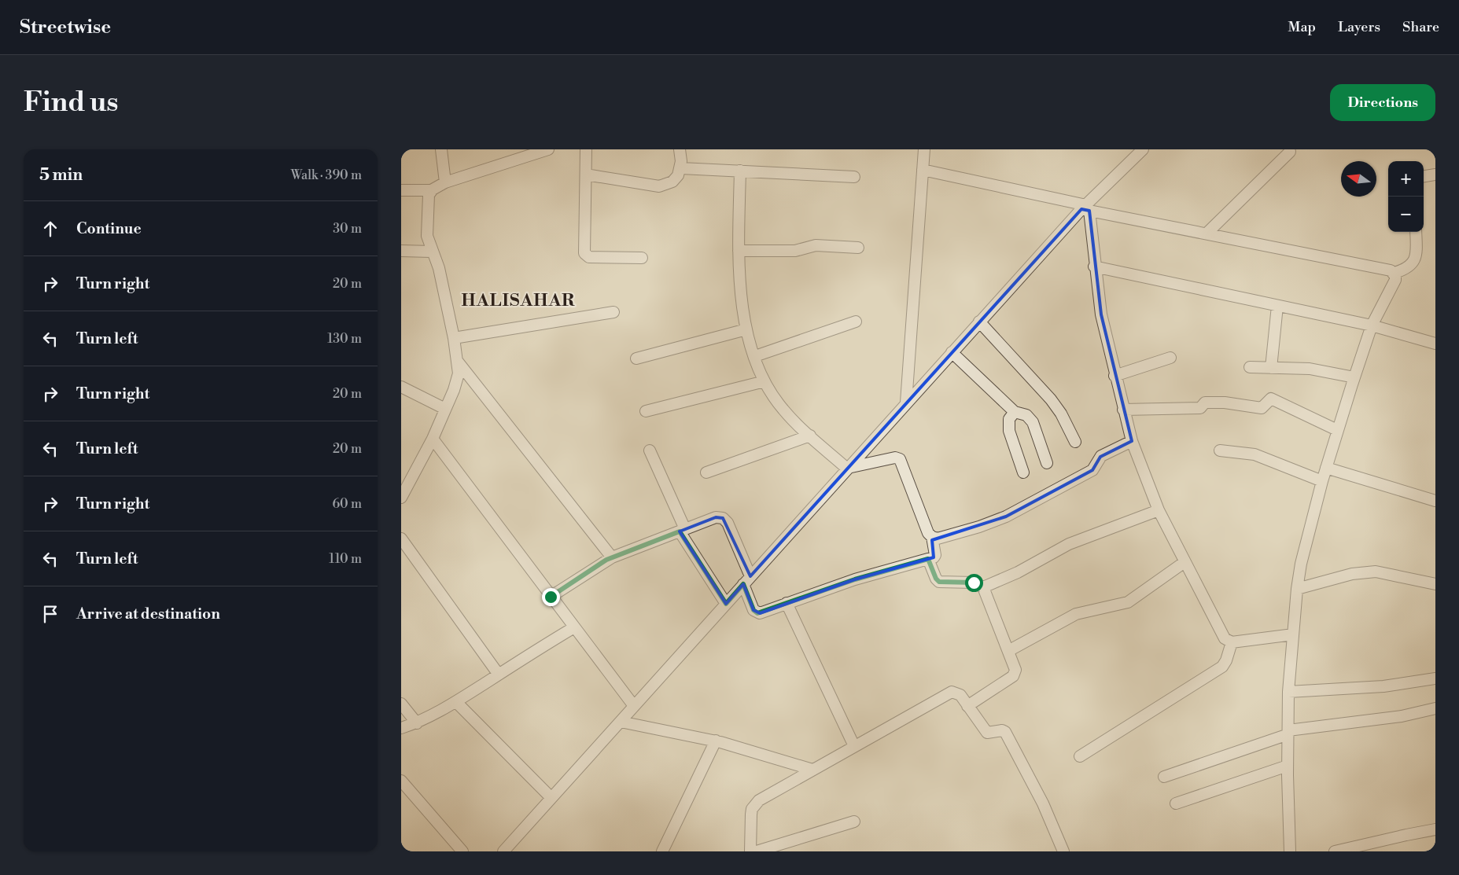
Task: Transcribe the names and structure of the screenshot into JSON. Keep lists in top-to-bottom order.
{
  "districts": ["HALISAHAR"],
  "north": "left",
  "page": {
    "header": "Streetwise",
    "nav": ["Map", "Layers", "Share"],
    "buttons": "Directions",
    "title": "Find us",
    "heading": ["5 min", "Walk · 390 m"],
    "map_buttons": ["+", "−"],
    "list": [
      ["Continue", "30 m"],
      ["Turn right", "20 m"],
      ["Turn left", "130 m"],
      ["Turn right", "20 m"],
      ["Turn left", "20 m"],
      ["Turn right", "60 m"],
      ["Turn left", "110 m"],
      "Arrive at destination"
    ]
  }
}
